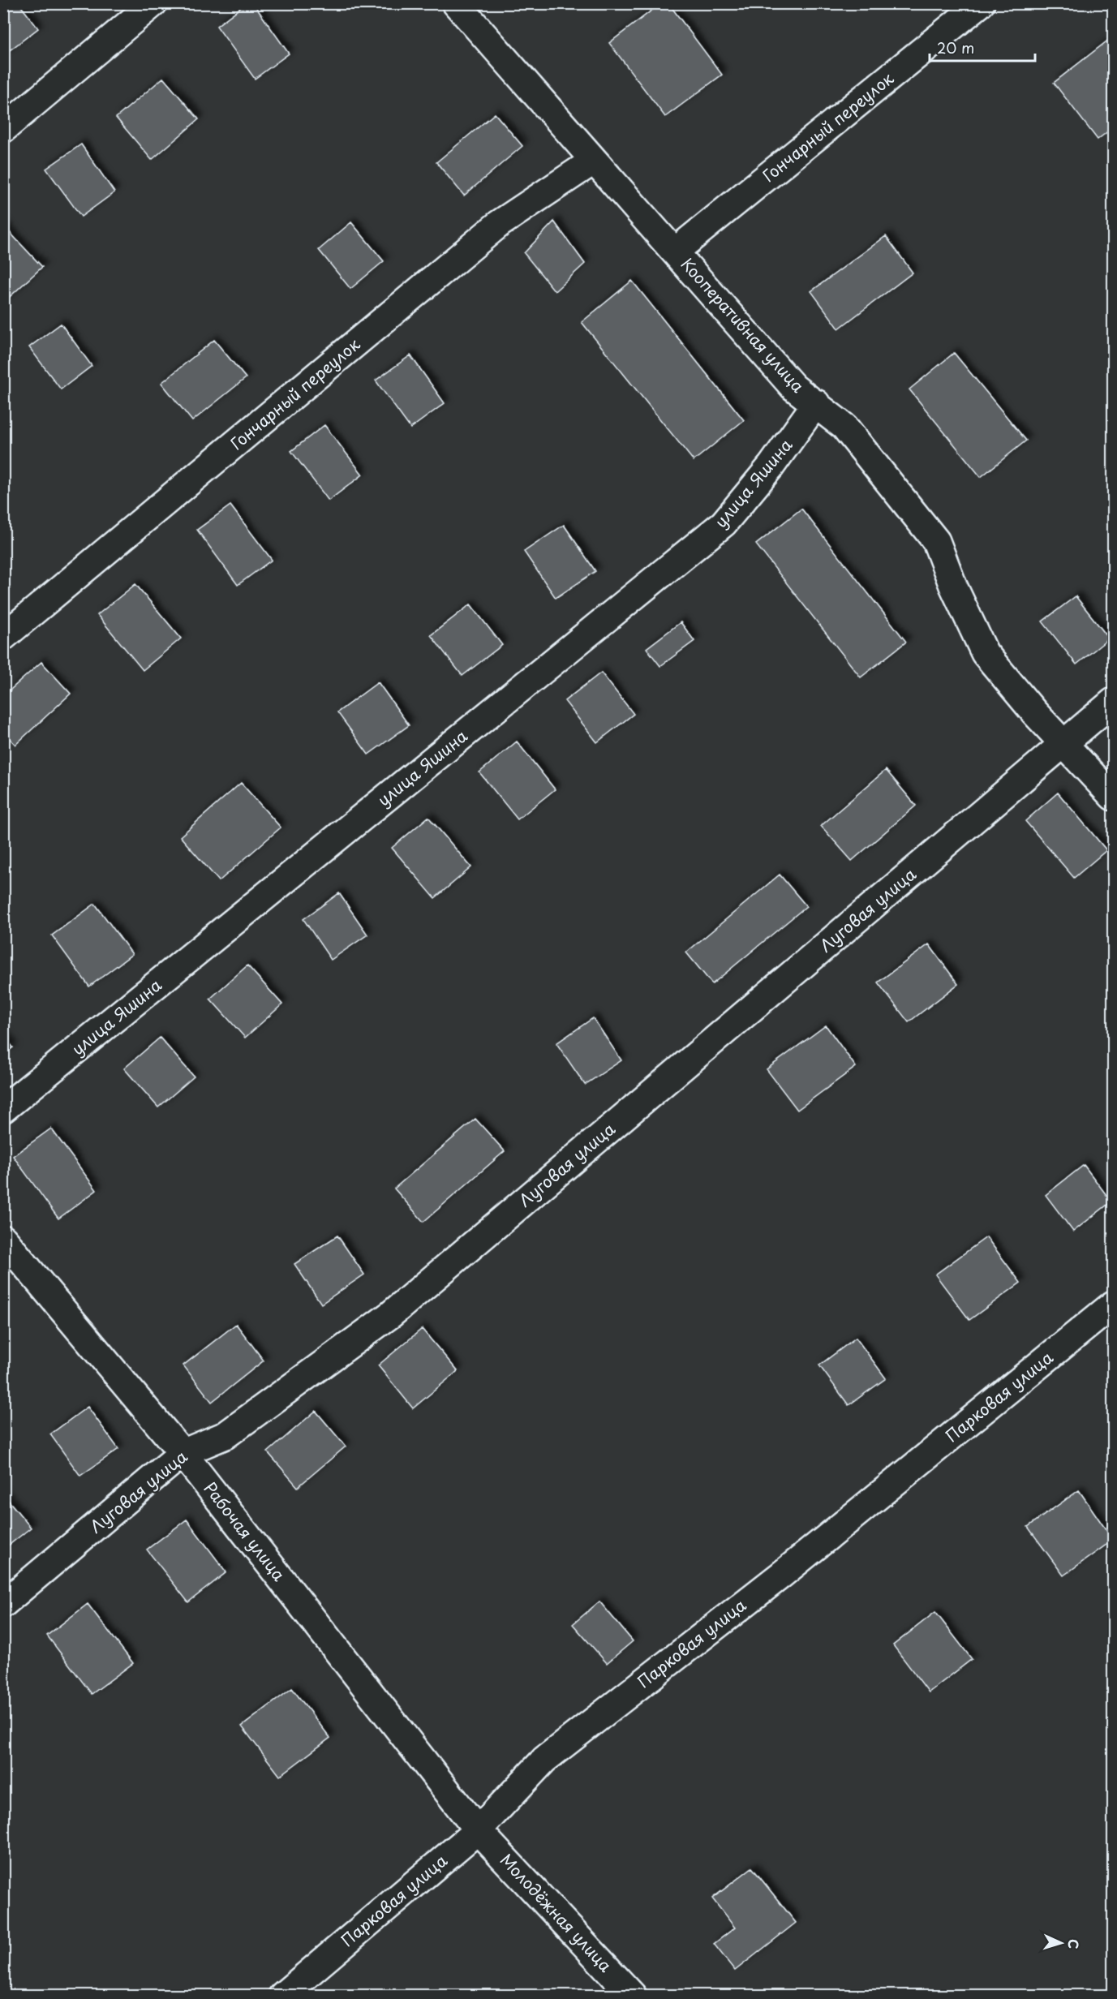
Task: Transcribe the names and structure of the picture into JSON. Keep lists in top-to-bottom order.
{
  "streets": {
    "street": [
      "Гончарный переулок",
      "Кооперативная улица",
      "улица Яшина",
      "Луговая улица",
      "Парковая улица",
      "Рабочая улица",
      "Молодёжная улица"
    ]
  },
  "crossings": [
    ["Гончарный переулок", "Кооперативная улица"],
    ["Кооперативная улица", "улица Яшина"],
    ["Кооперативная улица", "Луговая улица"],
    ["Луговая улица", "Рабочая улица"],
    ["Парковая улица", "Рабочая улица"],
    ["Парковая улица", "Молодёжная улица"],
    ["Рабочая улица", "Молодёжная улица"]
  ],
  "scale_bar": "20 m",
  "north": "right"
}
